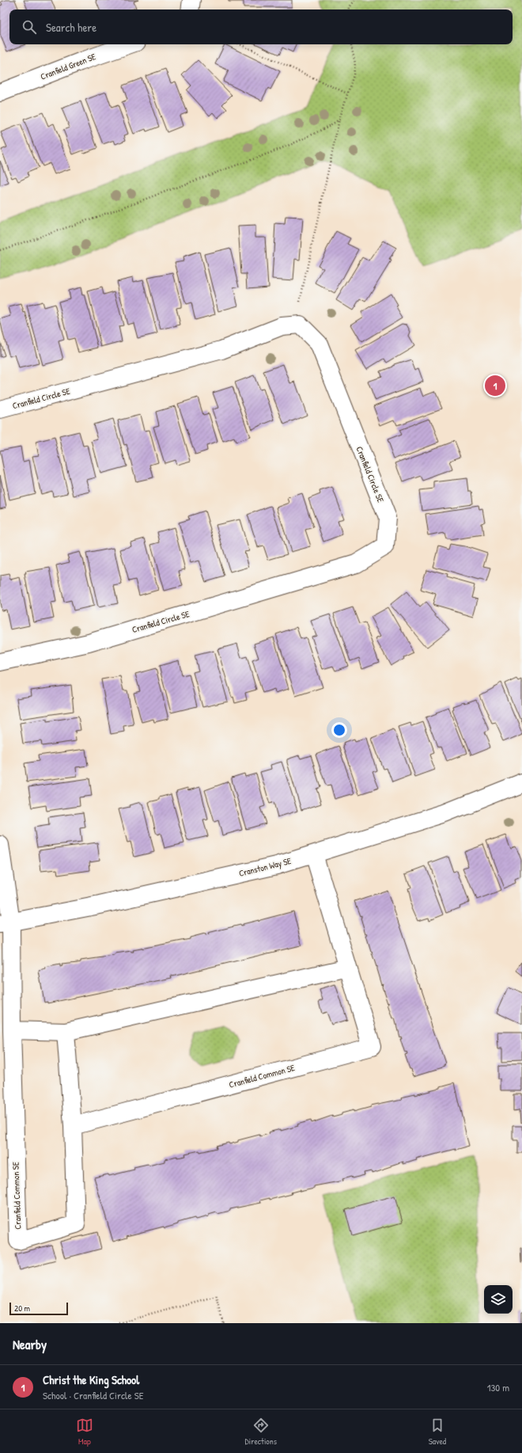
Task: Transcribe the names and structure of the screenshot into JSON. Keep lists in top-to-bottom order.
{
  "streets": {
    "street": [
      "Cranfield Green SE",
      "Cranfield Circle SE",
      "Cranston Way SE",
      "Cranfield Common SE"
    ]
  },
  "crossings": [
    ["Cranston Way SE", "Cranfield Common SE"]
  ],
  "scale_bar": "20 m",
  "page": {
    "search": "Search here",
    "pins": "1",
    "scale": "20 m",
    "heading": "Nearby",
    "list": [
      {
        "mark": "1",
        "name": "Christ the King School",
        "note": "School · Cranfield Circle SE",
        "value": "130 m"
      }
    ],
    "nav": ["Map", "Directions", "Saved"]
  }
}
